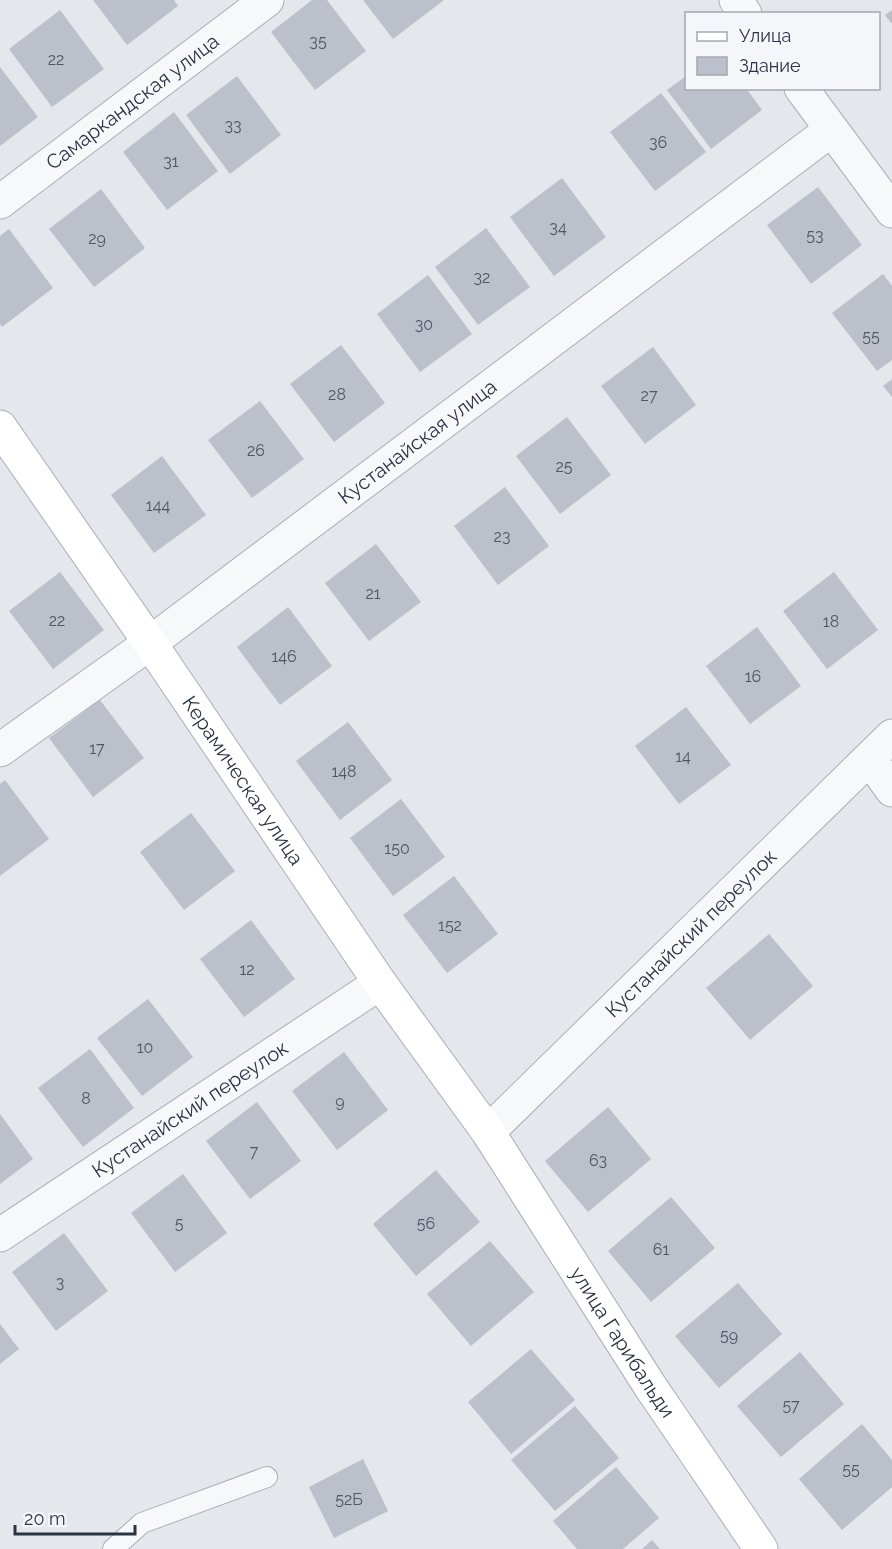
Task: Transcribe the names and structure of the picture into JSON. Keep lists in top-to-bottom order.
{
  "streets": {
    "street": [
      "Самаркандская улица",
      "Кустанайская улица",
      "Керамическая улица",
      "Кустанайский переулок",
      "улица Гарибальди"
    ]
  },
  "crossings": [
    ["Кустанайская улица", "Керамическая улица"],
    ["Керамическая улица", "Кустанайский переулок"],
    ["Керамическая улица", "улица Гарибальди"],
    ["Кустанайский переулок", "улица Гарибальди"]
  ],
  "house_numbers": [
    "35",
    "22",
    "33",
    "36",
    "31",
    "34",
    "53",
    "29",
    "32",
    "30",
    "55",
    "28",
    "27",
    "26",
    "25",
    "144",
    "23",
    "21",
    "22",
    "18",
    "146",
    "16",
    "17",
    "14",
    "148",
    "150",
    "152",
    "12",
    "10",
    "8",
    "9",
    "7",
    "63",
    "5",
    "56",
    "61",
    "3",
    "59",
    "57",
    "55",
    "52Б"
  ],
  "legend": ["Улица", "Здание"],
  "scale_bar": "20 m"
}
